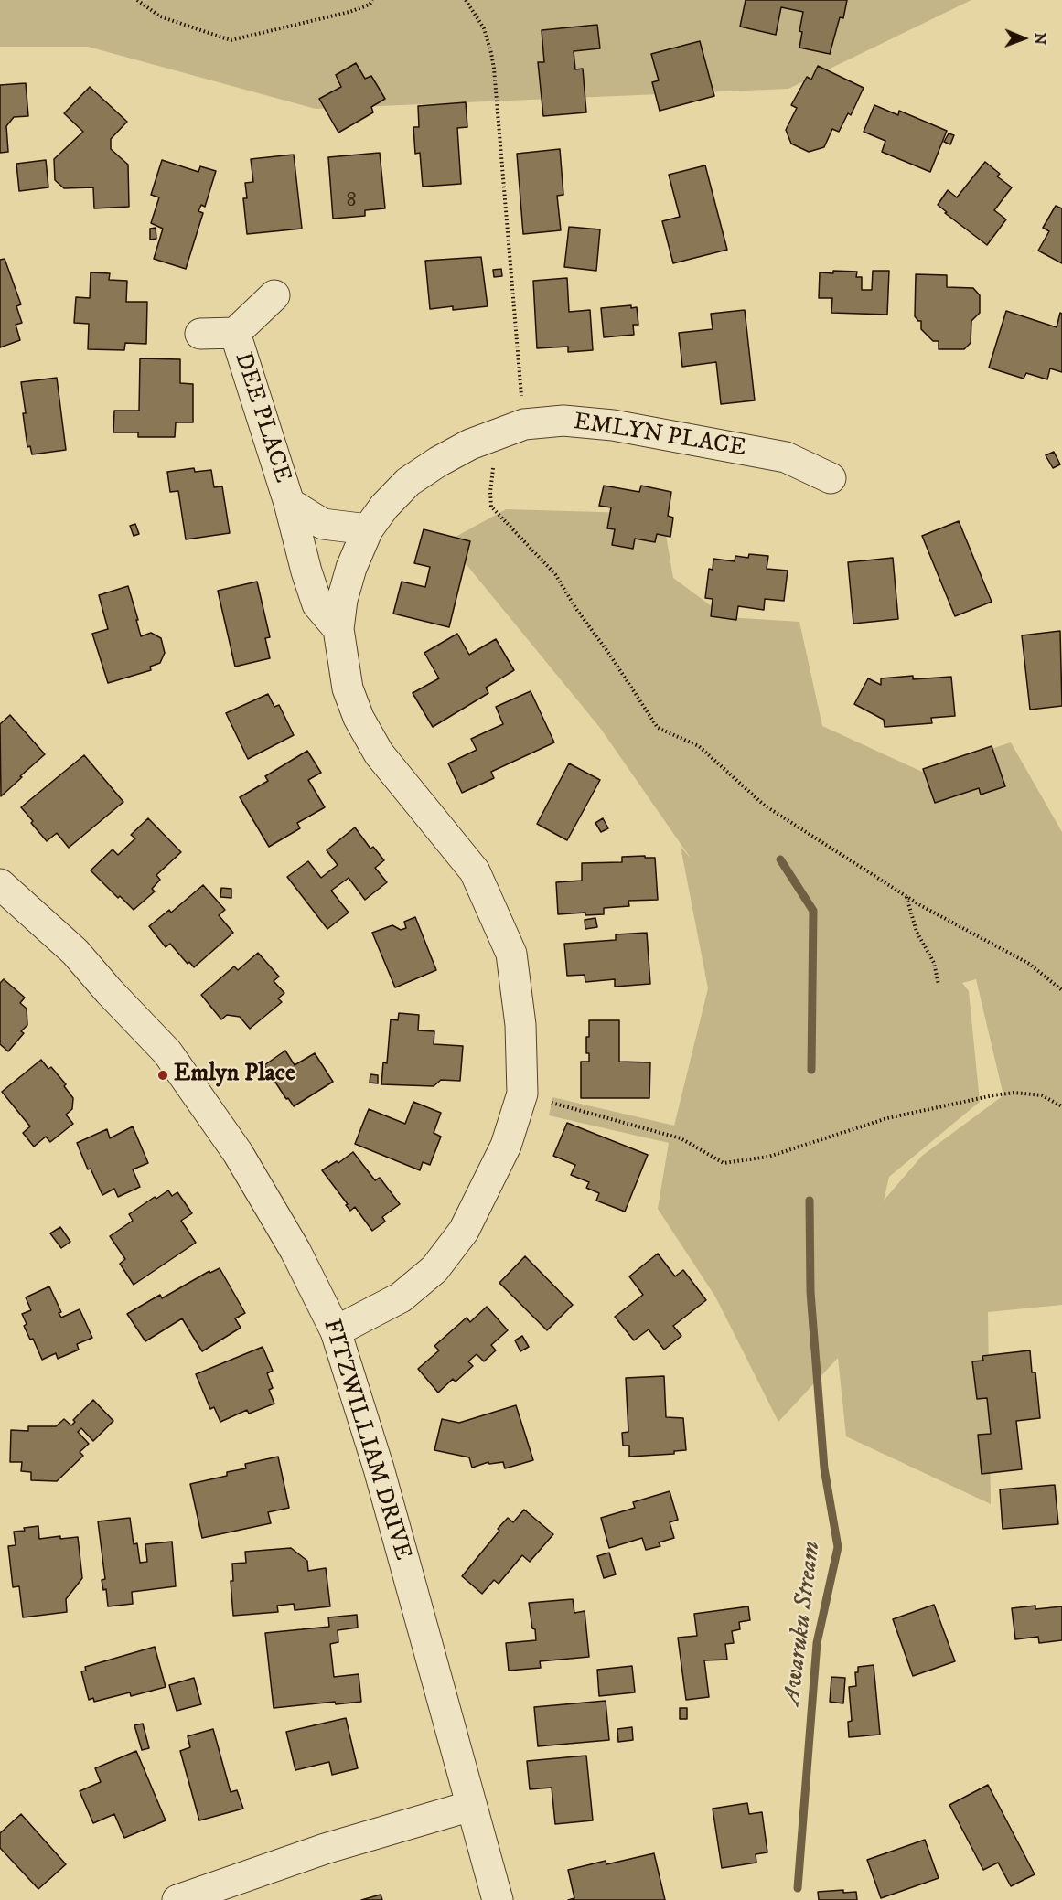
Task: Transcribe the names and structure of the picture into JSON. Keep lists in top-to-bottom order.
{
  "streets": {
    "street": ["DEE PLACE", "EMLYN PLACE", "FITZWILLIAM DRIVE"]
  },
  "crossings": [
    ["DEE PLACE", "EMLYN PLACE"],
    ["EMLYN PLACE", "FITZWILLIAM DRIVE"]
  ],
  "water": ["Awaruku Stream"],
  "places": ["Emlyn Place"],
  "house_numbers": ["8"],
  "north": "right"
}
